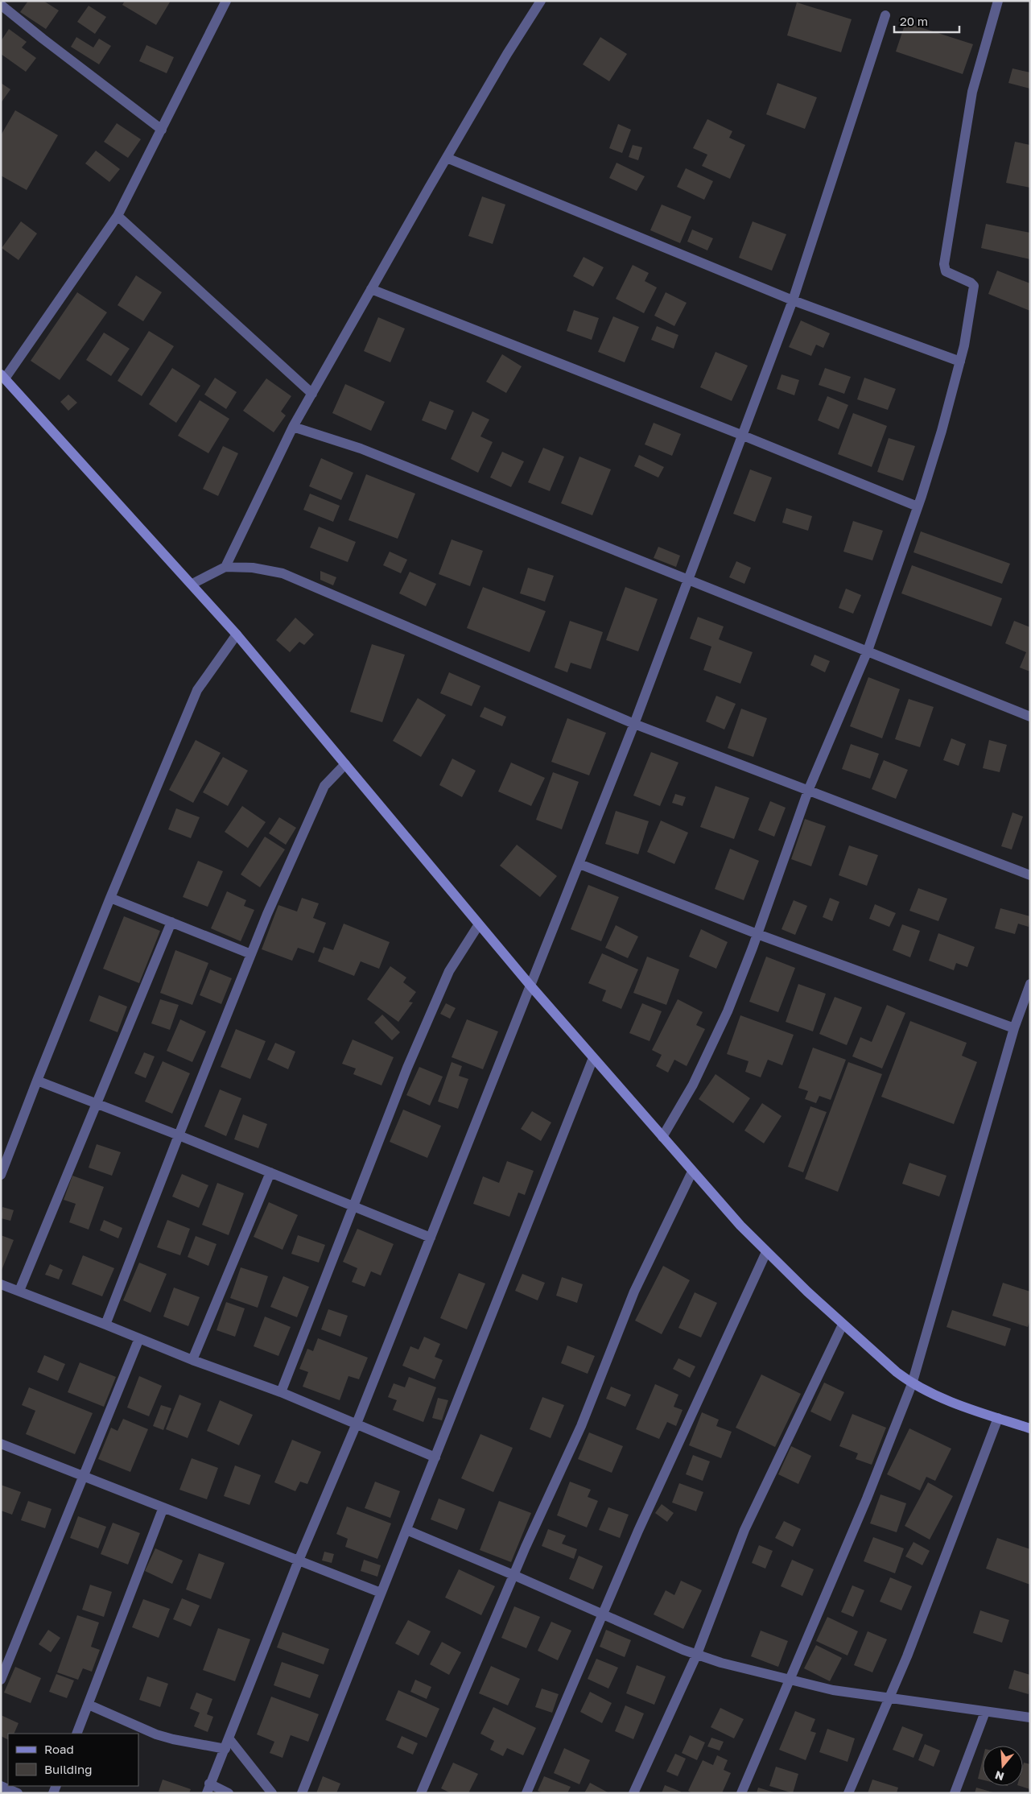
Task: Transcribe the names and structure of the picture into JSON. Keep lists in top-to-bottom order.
{
  "legend": ["Road", "Building"],
  "scale_bar": "20 m",
  "north": "bottom"
}
